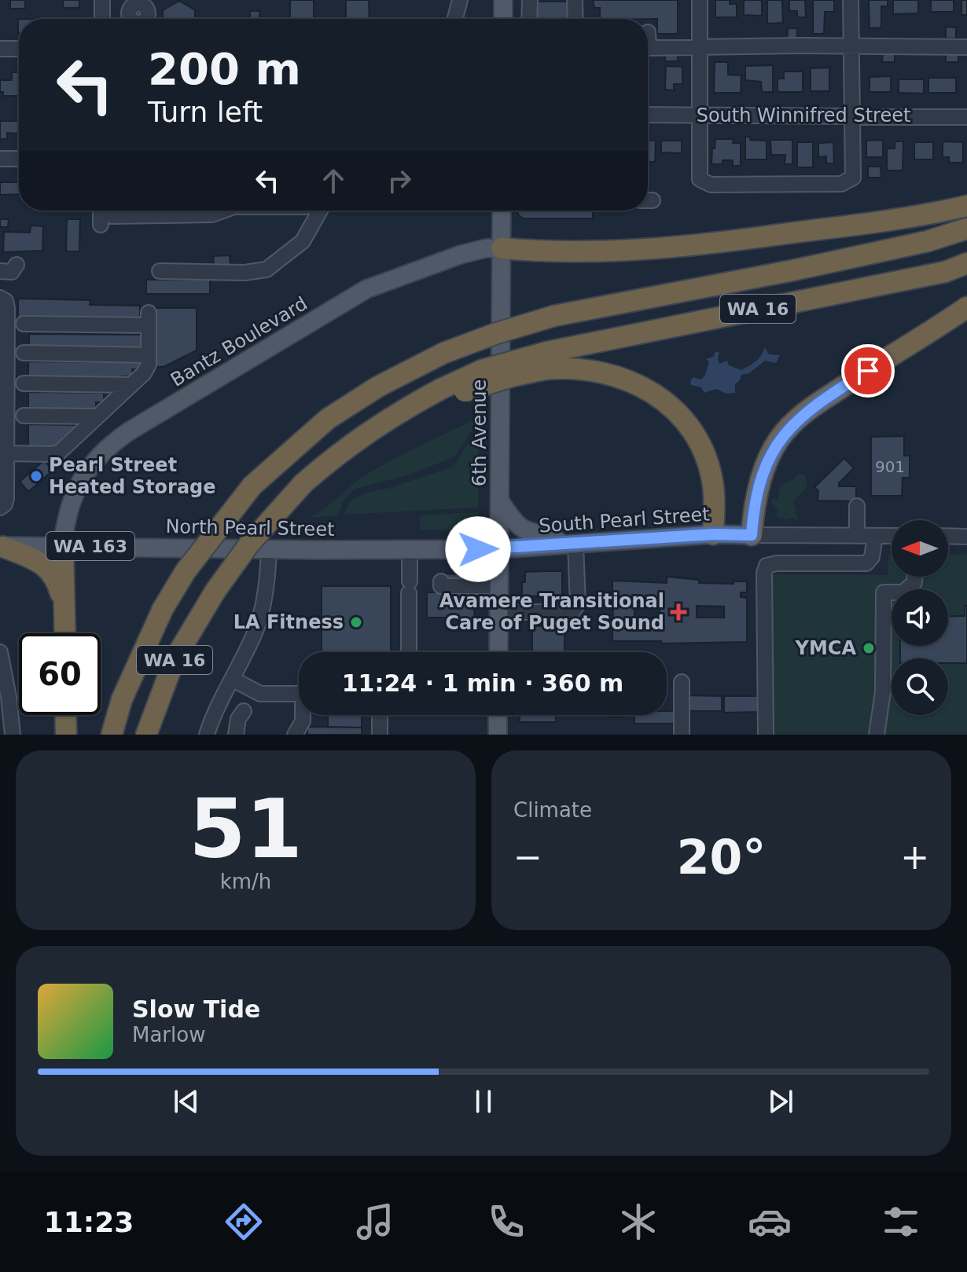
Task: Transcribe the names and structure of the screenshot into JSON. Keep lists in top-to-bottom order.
{
  "streets": {
    "highway": ["WA 16"],
    "main road": [
      "Bantz Boulevard",
      "6th Avenue",
      "South Pearl Street",
      "North Pearl Street",
      "WA 163"
    ],
    "street": ["South Winnifred Street"]
  },
  "crossings": [
    ["Bantz Boulevard", "6th Avenue"],
    ["Bantz Boulevard", "North Pearl Street"],
    ["6th Avenue", "South Pearl Street"],
    ["6th Avenue", "North Pearl Street"],
    ["South Pearl Street", "North Pearl Street"]
  ],
  "places": {
    "other": ["Pearl Street Heated Storage", "LA Fitness", "YMCA"],
    "health": ["Avamere Transitional Care of Puget Sound"]
  },
  "house_numbers": ["901"],
  "north": "left",
  "page": {
    "turn": ["200 m", "Turn left"],
    "limit": "60",
    "trip": "11:24 · 1 min · 360 m",
    "tile": [
      ["51", "km/h"],
      "Climate"
    ],
    "heat": ["−", "20°", "+"],
    "song": ["Slow Tide", "Marlow"],
    "tabs": "11:23"
  }
}
